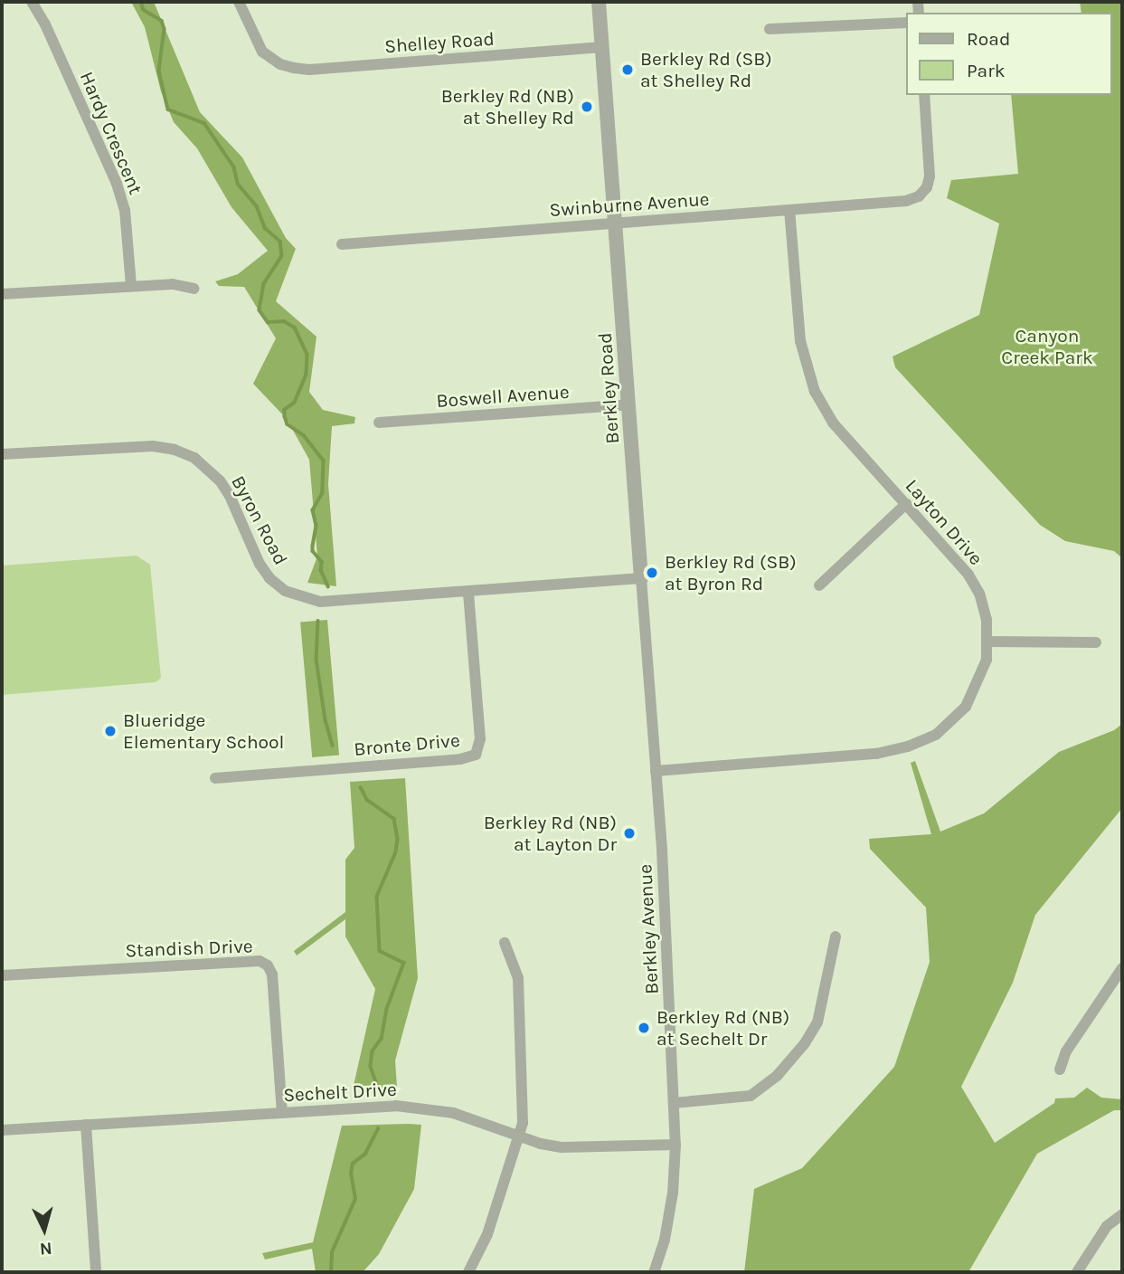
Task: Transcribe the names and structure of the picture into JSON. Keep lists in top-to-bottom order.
{
  "streets": {
    "street": [
      "Shelley Road",
      "Hardy Crescent",
      "Swinburne Avenue",
      "Berkley Road",
      "Boswell Avenue",
      "Byron Road",
      "Layton Drive",
      "Bronte Drive",
      "Berkley Avenue",
      "Standish Drive",
      "Sechelt Drive"
    ]
  },
  "crossings": [
    ["Shelley Road", "Berkley Road"],
    ["Swinburne Avenue", "Berkley Road"],
    ["Swinburne Avenue", "Layton Drive"],
    ["Berkley Road", "Boswell Avenue"],
    ["Berkley Road", "Byron Road"],
    ["Berkley Road", "Layton Drive"],
    ["Berkley Road", "Berkley Avenue"],
    ["Byron Road", "Bronte Drive"],
    ["Layton Drive", "Berkley Avenue"],
    ["Berkley Avenue", "Sechelt Drive"],
    ["Standish Drive", "Sechelt Drive"]
  ],
  "parks": ["Canyon Creek Park"],
  "places": [
    "Berkley Rd (SB) at Shelley Rd",
    "Berkley Rd (NB) at Shelley Rd",
    "Berkley Rd (SB) at Byron Rd",
    "Blueridge Elementary School",
    "Berkley Rd (NB) at Layton Dr",
    "Berkley Rd (NB) at Sechelt Dr"
  ],
  "legend": ["Road", "Park"],
  "north": "bottom"
}
